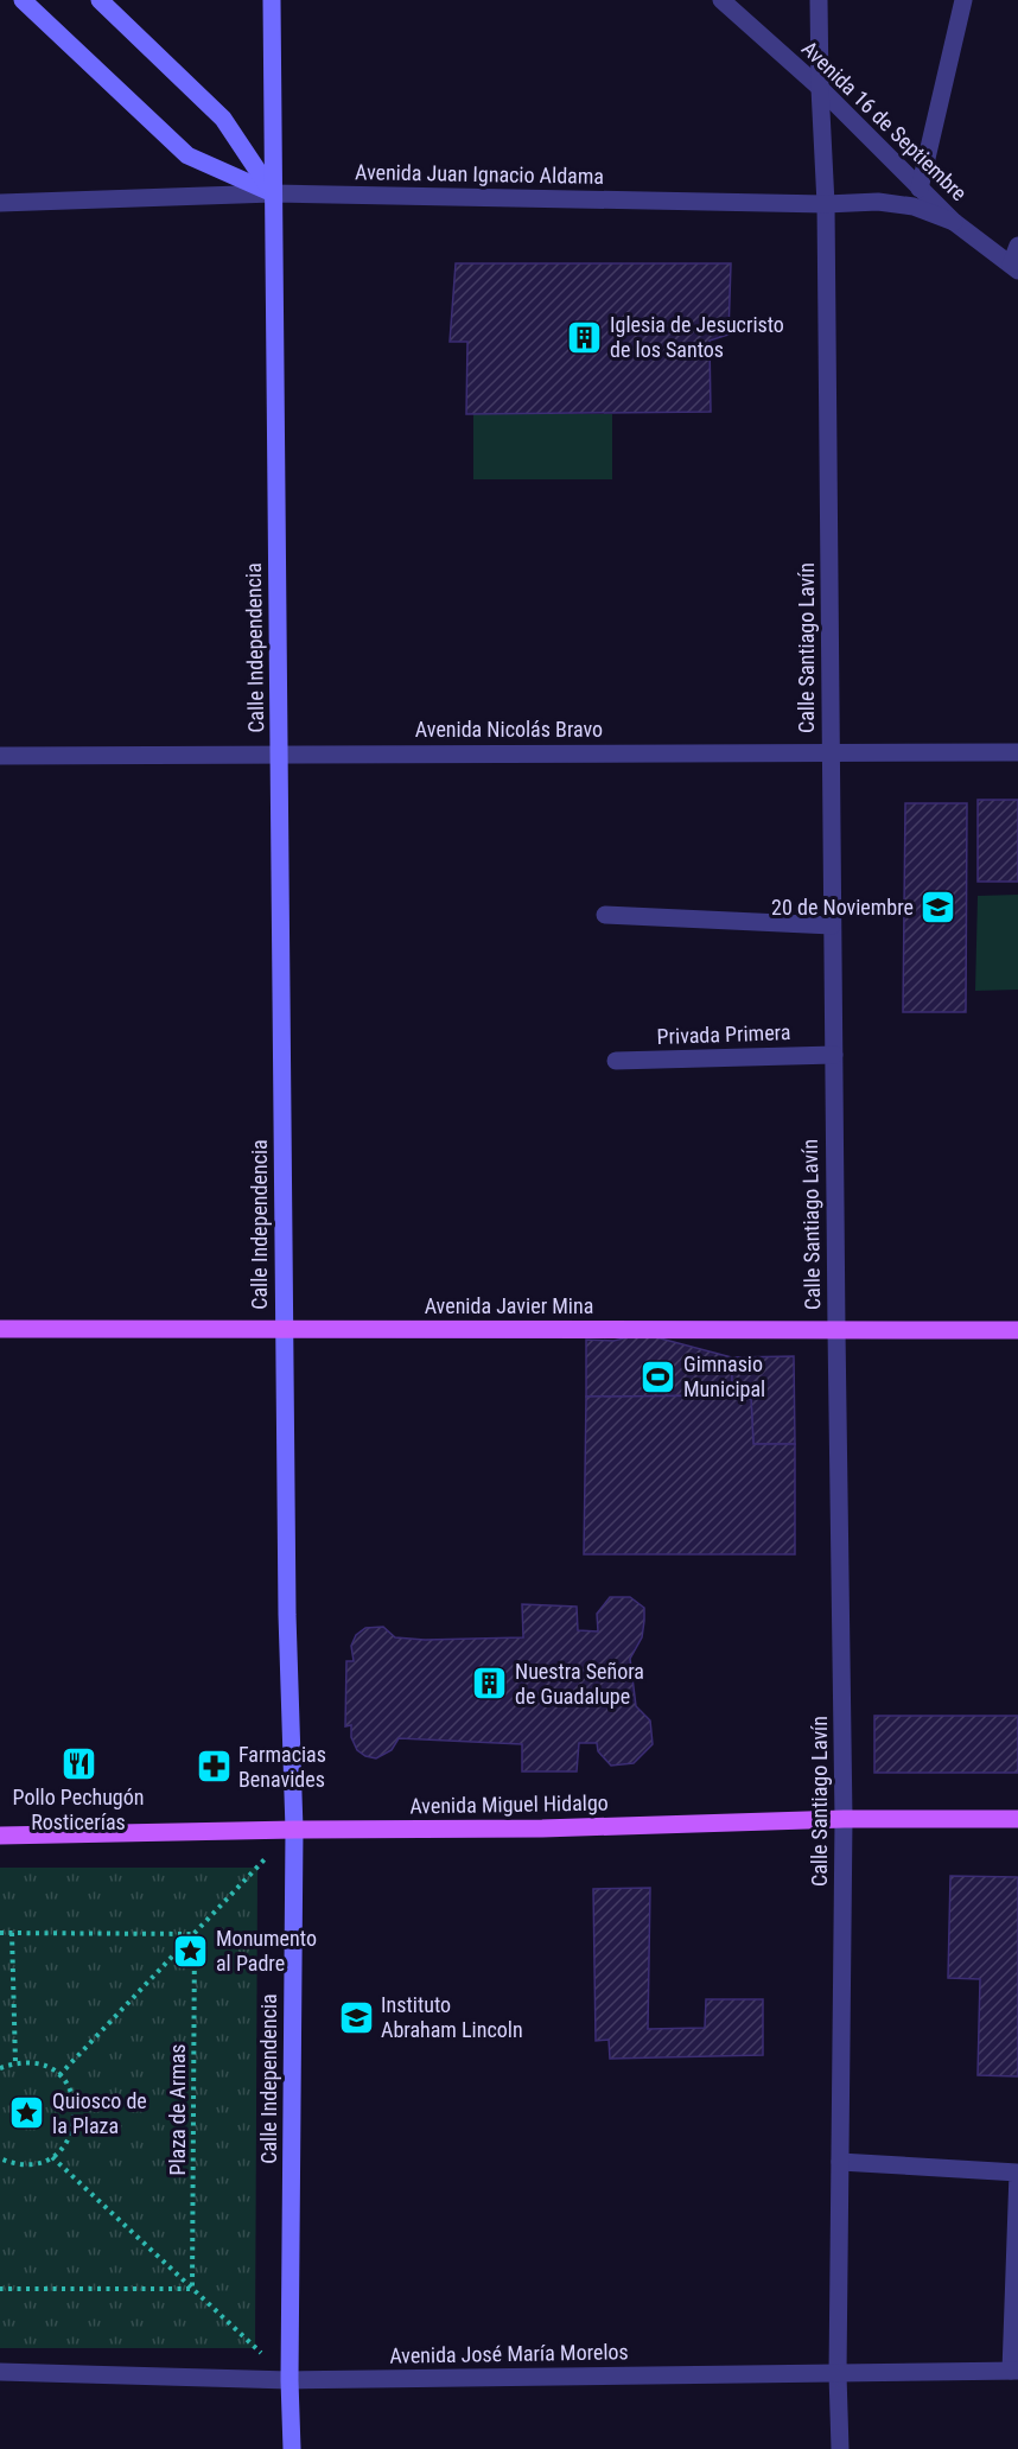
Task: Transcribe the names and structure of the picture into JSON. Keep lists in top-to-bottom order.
{
  "streets": {
    "main road": ["Calle Independencia", "Avenida Javier Mina", "Avenida Miguel Hidalgo"],
    "street": [
      "Avenida 16 de Septiembre",
      "Avenida Juan Ignacio Aldama",
      "Calle Santiago Lavín",
      "Avenida Nicolás Bravo",
      "Privada Primera",
      "Avenida José María Morelos"
    ],
    "path": ["Plaza de Armas"]
  },
  "crossings": [
    ["Avenida 16 de Septiembre", "Avenida Juan Ignacio Aldama"],
    ["Avenida 16 de Septiembre", "Calle Santiago Lavín"],
    ["Avenida Juan Ignacio Aldama", "Calle Independencia"],
    ["Avenida Juan Ignacio Aldama", "Calle Santiago Lavín"],
    ["Calle Independencia", "Avenida Nicolás Bravo"],
    ["Calle Independencia", "Avenida Javier Mina"],
    ["Calle Independencia", "Avenida Miguel Hidalgo"],
    ["Calle Independencia", "Avenida José María Morelos"],
    ["Calle Santiago Lavín", "Avenida Nicolás Bravo"],
    ["Calle Santiago Lavín", "Privada Primera"],
    ["Calle Santiago Lavín", "Avenida Javier Mina"],
    ["Calle Santiago Lavín", "Avenida Miguel Hidalgo"],
    ["Calle Santiago Lavín", "Avenida José María Morelos"]
  ],
  "places": {
    "building": ["Iglesia de Jesucristo de los Santos", "Nuestra Señora de Guadalupe"],
    "school or university": ["20 de Noviembre", "Instituto Abraham Lincoln"],
    "sports": ["Gimnasio Municipal"],
    "restaurant": ["Pollo Pechugón Rosticerías"],
    "pharmacy": ["Farmacias Benavides"],
    "place": ["Monumento al Padre", "Quiosco de la Plaza"]
  }
}
